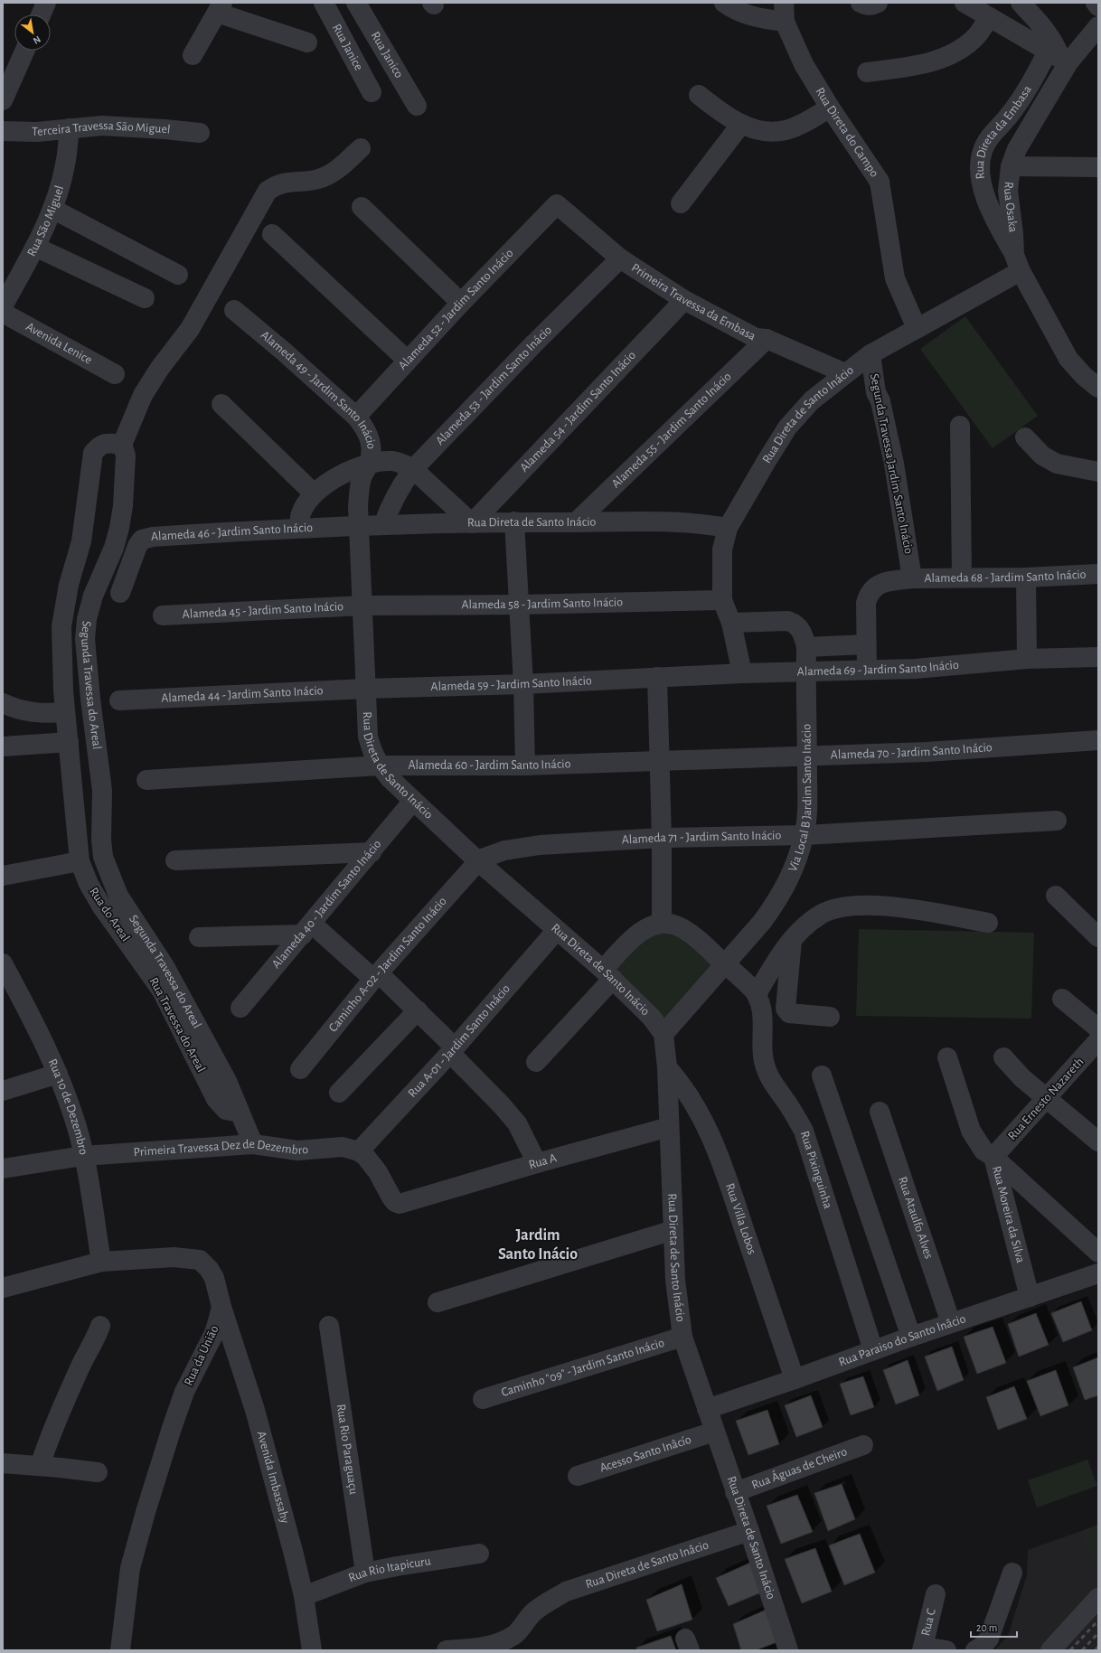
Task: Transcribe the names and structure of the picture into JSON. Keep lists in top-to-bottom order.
{
  "streets": {
    "street": [
      "Rua Janice",
      "Rua Janico",
      "Terceira Travessa São Miguel",
      "Rua Direta do Campo",
      "Rua Direta da Embasa",
      "Rua Osaka",
      "Rua São Miguel",
      "Primeira Travessa da Embasa",
      "Alameda 52 - Jardim Santo Inácio",
      "Avenida Lenice",
      "Alameda 53 - Jardim Santo Inácio",
      "Alameda 49 - Jardim Santo Inácio",
      "Alameda 54 - Jardim Santo Inácio",
      "Rua Direta de Santo Inácio",
      "Alameda 55 - Jardim Santo Inácio",
      "Segunda Travessa Jardim Santo Inácio",
      "Alameda 46 - Jardim Santo Inácio",
      "Alameda 68 - Jardim Santo Inácio",
      "Alameda 58 - Jardim Santo Inácio",
      "Alameda 45 - Jardim Santo Inácio",
      "Alameda 69 - Jardim Santo Inácio",
      "Alameda 59 - Jardim Santo Inácio",
      "Segunda Travessa do Areal",
      "Alameda 44 - Jardim Santo Inácio",
      "Alameda 70 - Jardim Santo Inácio",
      "Alameda 60 - Jardim Santo Inácio",
      "Via Local B Jardim Santo Inácio",
      "Alameda 71 - Jardim Santo Inácio",
      "Alameda 40 - Jardim Santo Inácio",
      "Rua do Areal",
      "Caminho A-02 - Jardim Santo Inácio",
      "Rua Travessa do Areal",
      "Rua A-01 - Jardim Santo Inácio",
      "Rua Ernesto Nazareth",
      "Rua 10 de Dezembro",
      "Primeira Travessa Dez de Dezembro",
      "Rua A",
      "Rua Pixinguinha",
      "Rua Moreira da Silva",
      "Rua Ataulfo Alves",
      "Rua Villa Lobos",
      "Rua Paraiso do Santo Inâcio",
      "Rua da União",
      "Caminho \"09\" - Jardim Santo Inácio",
      "Rua Rio Paraguaçu",
      "Acesso Santo Inâcío",
      "Rua Águas de Cheiro",
      "Avenida Imbassahy",
      "Rua Direta de Santo Inâcio",
      "Rua Rio Itapicuru",
      "Rua C"
    ]
  },
  "crossings": [
    ["Terceira Travessa São Miguel", "Rua São Miguel"],
    ["Rua Direta do Campo", "Rua Direta de Santo Inácio"],
    ["Rua Direta da Embasa", "Rua Osaka"],
    ["Rua Direta da Embasa", "Rua Direta de Santo Inácio"],
    ["Rua Osaka", "Rua Direta de Santo Inácio"],
    ["Primeira Travessa da Embasa", "Alameda 52 - Jardim Santo Inácio"],
    ["Primeira Travessa da Embasa", "Alameda 53 - Jardim Santo Inácio"],
    ["Primeira Travessa da Embasa", "Alameda 54 - Jardim Santo Inácio"],
    ["Primeira Travessa da Embasa", "Rua Direta de Santo Inácio"],
    ["Primeira Travessa da Embasa", "Alameda 55 - Jardim Santo Inácio"],
    ["Alameda 52 - Jardim Santo Inácio", "Alameda 49 - Jardim Santo Inácio"],
    ["Alameda 53 - Jardim Santo Inácio", "Rua Direta de Santo Inácio"],
    ["Alameda 49 - Jardim Santo Inácio", "Rua Direta de Santo Inácio"],
    ["Alameda 49 - Jardim Santo Inácio", "Alameda 46 - Jardim Santo Inácio"],
    ["Alameda 54 - Jardim Santo Inácio", "Rua Direta de Santo Inácio"],
    ["Rua Direta de Santo Inácio", "Alameda 55 - Jardim Santo Inácio"],
    ["Rua Direta de Santo Inácio", "Segunda Travessa Jardim Santo Inácio"],
    ["Rua Direta de Santo Inácio", "Alameda 46 - Jardim Santo Inácio"],
    ["Rua Direta de Santo Inácio", "Alameda 58 - Jardim Santo Inácio"],
    ["Rua Direta de Santo Inácio", "Alameda 45 - Jardim Santo Inácio"],
    ["Rua Direta de Santo Inácio", "Alameda 59 - Jardim Santo Inácio"],
    ["Rua Direta de Santo Inácio", "Alameda 44 - Jardim Santo Inácio"],
    ["Rua Direta de Santo Inácio", "Alameda 60 - Jardim Santo Inácio"],
    ["Rua Direta de Santo Inácio", "Via Local B Jardim Santo Inácio"],
    ["Rua Direta de Santo Inácio", "Alameda 71 - Jardim Santo Inácio"],
    ["Rua Direta de Santo Inácio", "Alameda 40 - Jardim Santo Inácio"],
    ["Rua Direta de Santo Inácio", "Caminho A-02 - Jardim Santo Inácio"],
    ["Rua Direta de Santo Inácio", "Rua A-01 - Jardim Santo Inácio"],
    ["Rua Direta de Santo Inácio", "Rua A"],
    ["Rua Direta de Santo Inácio", "Rua Villa Lobos"],
    ["Rua Direta de Santo Inácio", "Rua Paraiso do Santo Inâcio"],
    ["Rua Direta de Santo Inácio", "Caminho \"09\" - Jardim Santo Inácio"],
    ["Rua Direta de Santo Inácio", "Acesso Santo Inâcío"],
    ["Rua Direta de Santo Inácio", "Rua Águas de Cheiro"],
    ["Rua Direta de Santo Inácio", "Rua Direta de Santo Inâcio"],
    ["Segunda Travessa Jardim Santo Inácio", "Alameda 68 - Jardim Santo Inácio"],
    ["Alameda 58 - Jardim Santo Inácio", "Alameda 45 - Jardim Santo Inácio"],
    ["Alameda 69 - Jardim Santo Inácio", "Alameda 59 - Jardim Santo Inácio"],
    ["Alameda 69 - Jardim Santo Inácio", "Via Local B Jardim Santo Inácio"],
    ["Alameda 59 - Jardim Santo Inácio", "Alameda 44 - Jardim Santo Inácio"],
    ["Segunda Travessa do Areal", "Rua do Areal"],
    ["Segunda Travessa do Areal", "Rua Travessa do Areal"],
    ["Segunda Travessa do Areal", "Primeira Travessa Dez de Dezembro"],
    ["Alameda 70 - Jardim Santo Inácio", "Alameda 60 - Jardim Santo Inácio"],
    ["Alameda 70 - Jardim Santo Inácio", "Via Local B Jardim Santo Inácio"],
    ["Via Local B Jardim Santo Inácio", "Alameda 71 - Jardim Santo Inácio"],
    ["Via Local B Jardim Santo Inácio", "Rua Pixinguinha"],
    ["Alameda 71 - Jardim Santo Inácio", "Caminho A-02 - Jardim Santo Inácio"],
    ["Rua do Areal", "Rua Travessa do Areal"],
    ["Rua A-01 - Jardim Santo Inácio", "Primeira Travessa Dez de Dezembro"],
    ["Rua A-01 - Jardim Santo Inácio", "Rua A"],
    ["Rua Ernesto Nazareth", "Rua Moreira da Silva"],
    ["Rua 10 de Dezembro", "Primeira Travessa Dez de Dezembro"],
    ["Primeira Travessa Dez de Dezembro", "Rua A"],
    ["Rua Pixinguinha", "Rua Paraiso do Santo Inâcio"],
    ["Rua Moreira da Silva", "Rua Paraiso do Santo Inâcio"],
    ["Rua Ataulfo Alves", "Rua Paraiso do Santo Inâcio"],
    ["Rua Villa Lobos", "Rua Paraiso do Santo Inâcio"],
    ["Rua da União", "Avenida Imbassahy"],
    ["Rua Rio Paraguaçu", "Rua Rio Itapicuru"],
    ["Avenida Imbassahy", "Rua Rio Itapicuru"]
  ],
  "districts": ["Jardim Santo Inácio"],
  "scale_bar": "20 m",
  "north": "bottom right"
}
